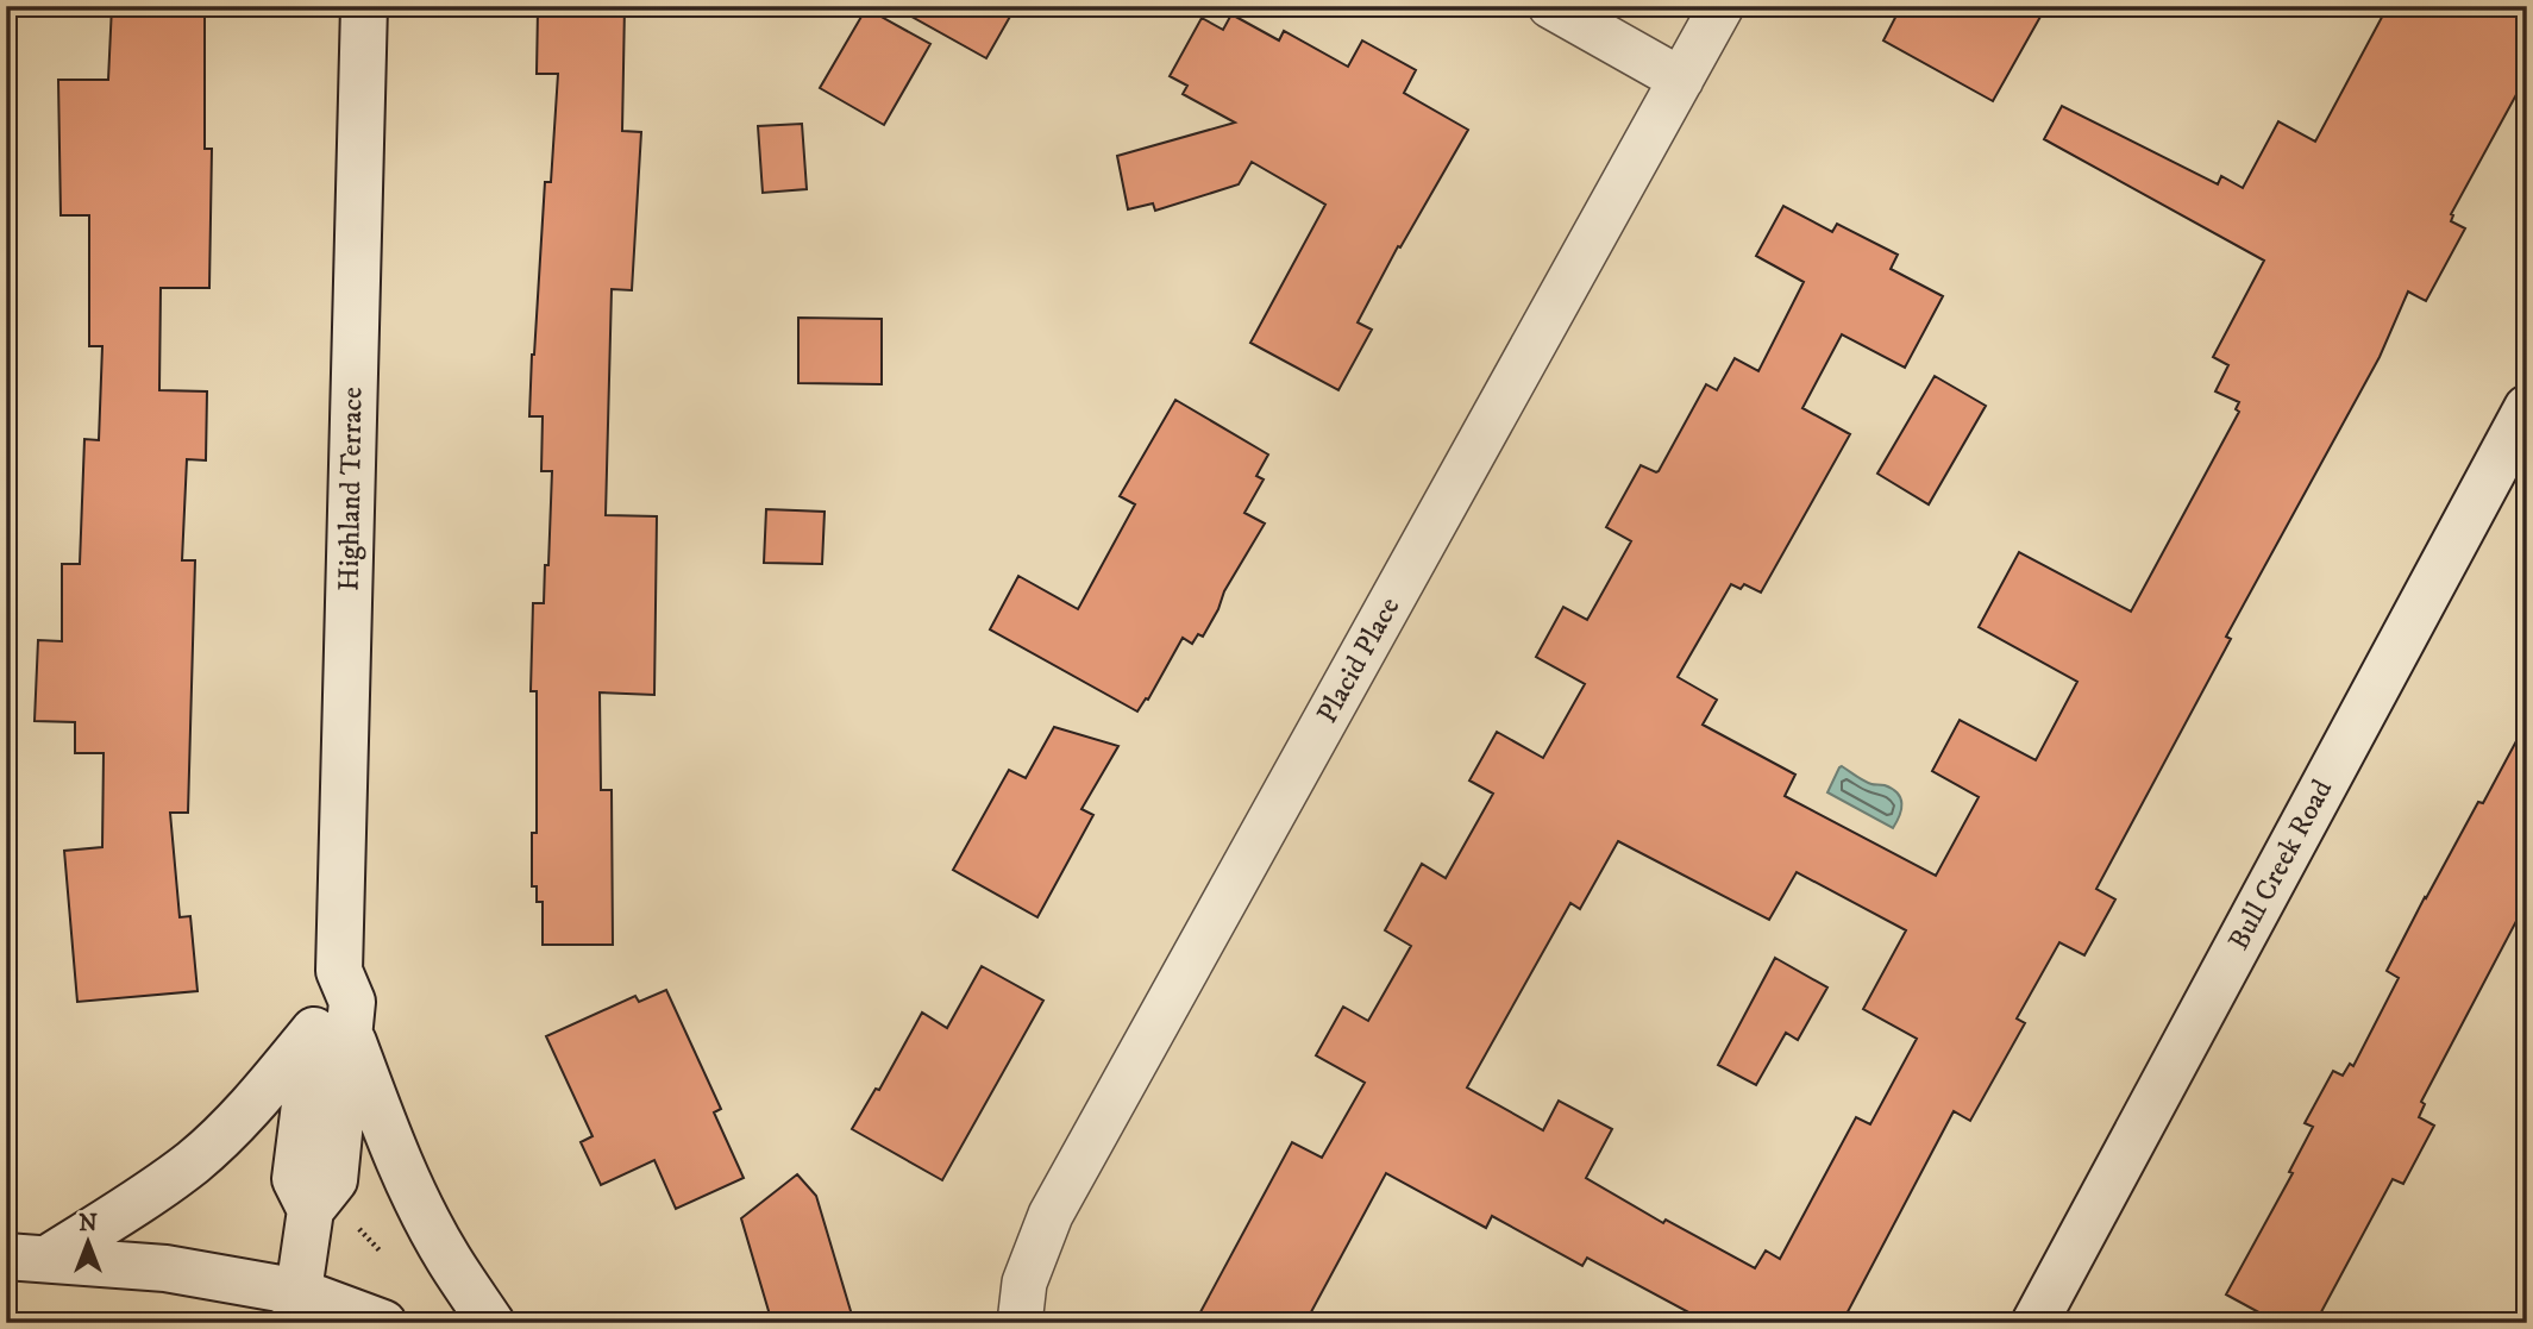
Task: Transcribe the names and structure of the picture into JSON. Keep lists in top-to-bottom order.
{
  "streets": {
    "main road": ["Highland Terrace", "Bull Creek Road"],
    "street": ["Placid Place"]
  },
  "north": "top"
}
